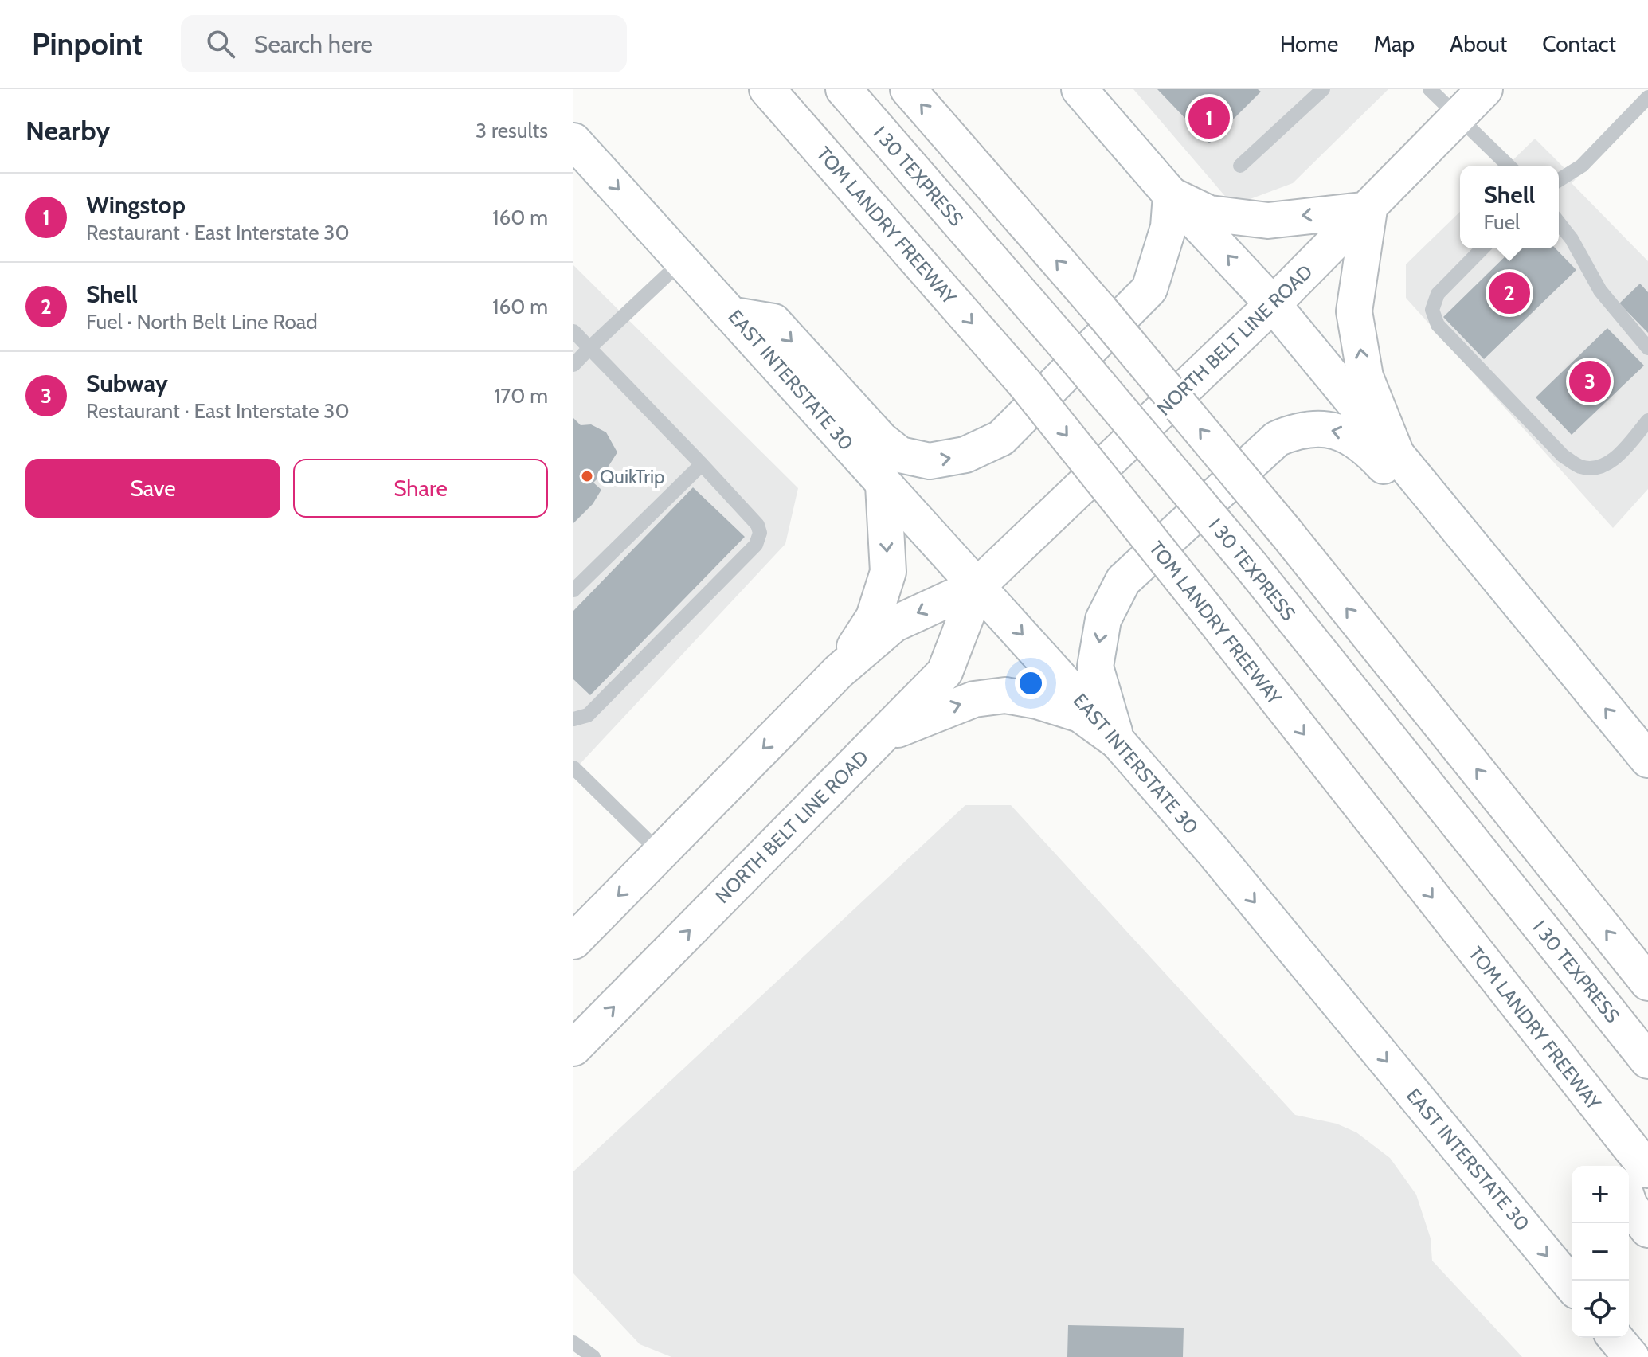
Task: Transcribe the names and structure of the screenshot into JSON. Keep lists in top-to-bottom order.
{
  "streets": {
    "main road": [
      "I 30 TEXPRESS",
      "TOM LANDRY FREEWAY",
      "NORTH BELT LINE ROAD",
      "EAST INTERSTATE 30"
    ]
  },
  "crossings": [
    ["NORTH BELT LINE ROAD", "EAST INTERSTATE 30"]
  ],
  "places": ["QuikTrip"],
  "page": {
    "header": "Pinpoint",
    "search": "Search here",
    "nav": [
      "Home",
      "Map",
      "About",
      "Contact"
    ],
    "heading": ["Nearby", "3 results"],
    "pins": ["1", "2", "3"],
    "popup": ["Shell", "Fuel"],
    "list": [
      {
        "mark": "1",
        "name": "Wingstop",
        "note": "Restaurant · East Interstate 30",
        "value": "160 m"
      },
      {
        "mark": "2",
        "name": "Shell",
        "note": "Fuel · North Belt Line Road",
        "value": "160 m"
      },
      {
        "mark": "3",
        "name": "Subway",
        "note": "Restaurant · East Interstate 30",
        "value": "170 m"
      }
    ],
    "buttons": ["Save", "Share"],
    "map_buttons": ["+", "−"]
  }
}
